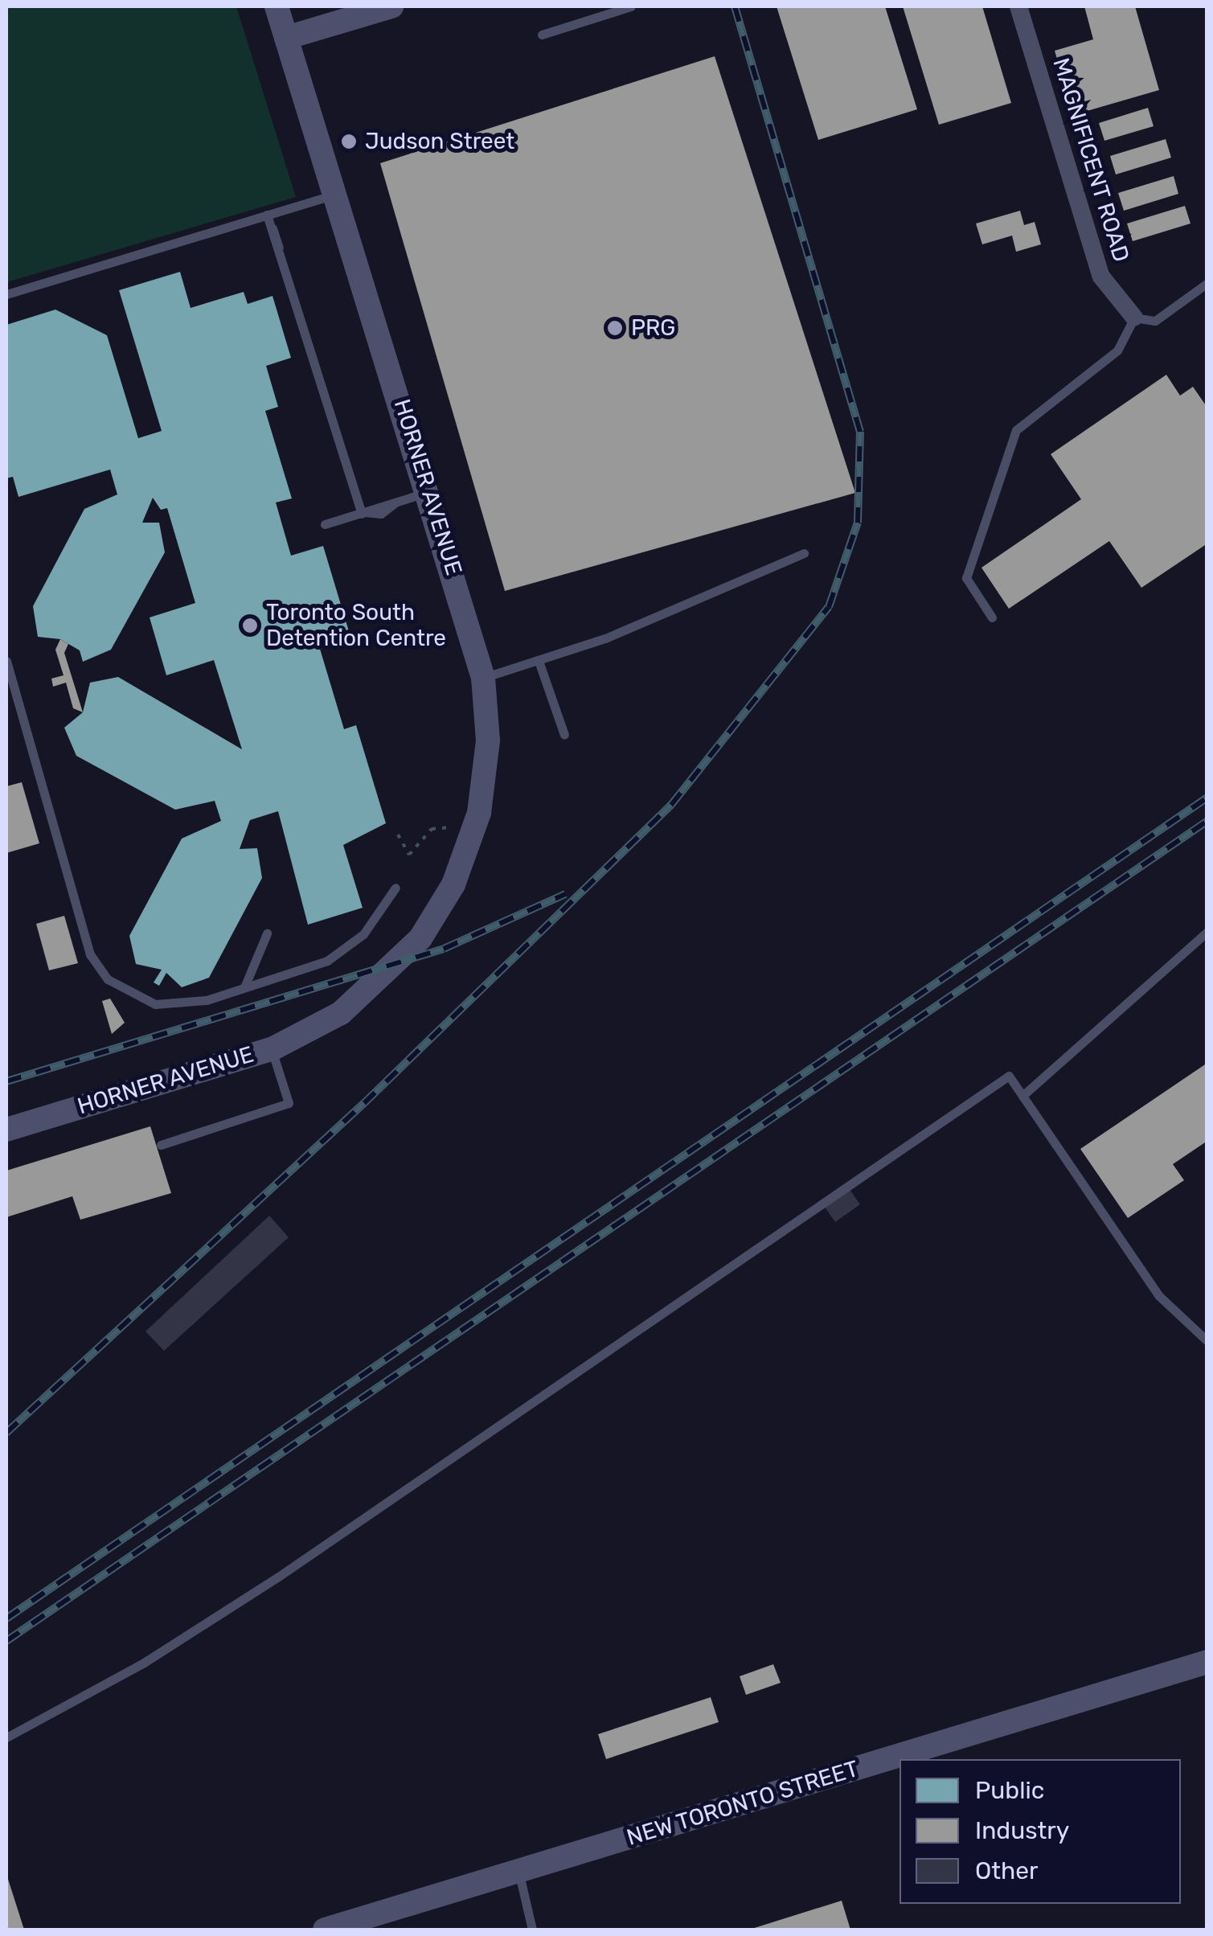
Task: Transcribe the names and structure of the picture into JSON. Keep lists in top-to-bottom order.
{
  "streets": {
    "main road": ["HORNER AVENUE", "NEW TORONTO STREET"],
    "street": ["MAGNIFICENT ROAD"]
  },
  "places": ["Judson Street", "PRG", "Toronto South Detention Centre"],
  "legend": ["Public", "Industry", "Other"]
}
